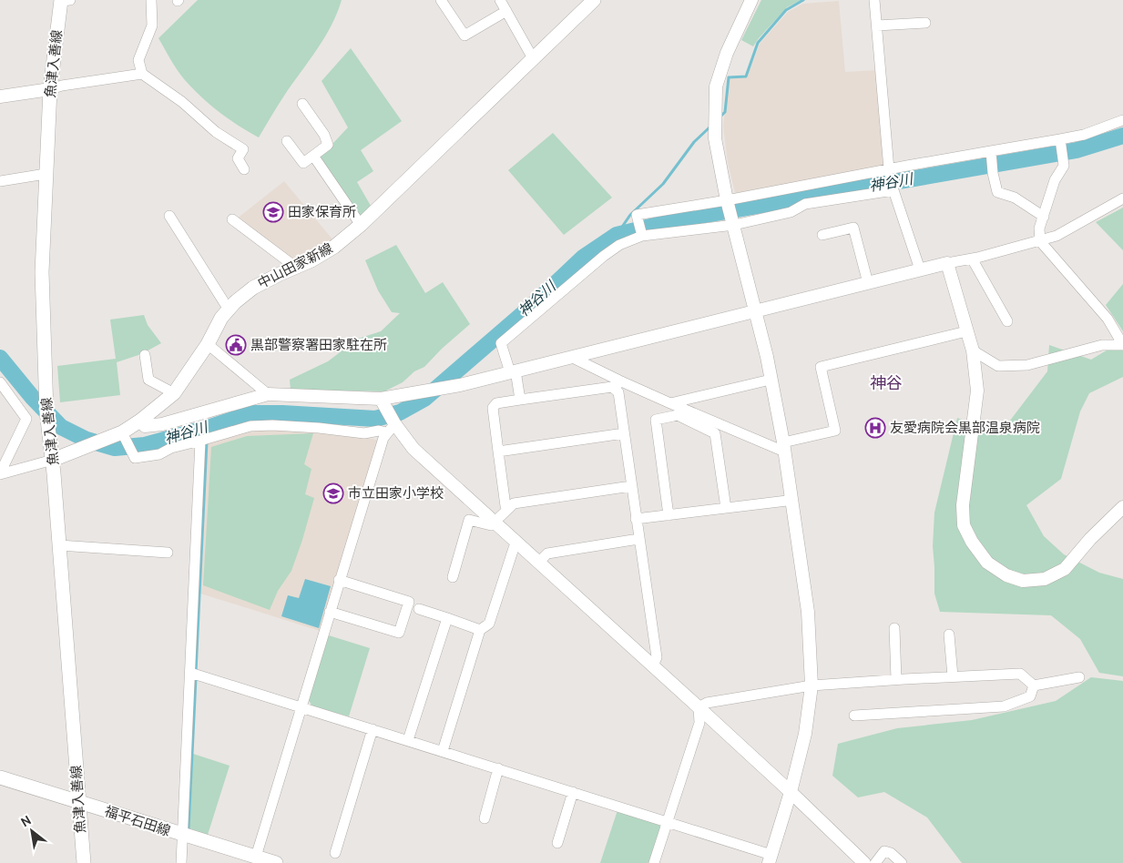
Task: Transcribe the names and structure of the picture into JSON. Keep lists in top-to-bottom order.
{
  "streets": {
    "main road": ["魚津入善線", "中山田家新線", "福平石田線"]
  },
  "crossings": [
    ["魚津入善線", "中山田家新線"],
    ["魚津入善線", "福平石田線"]
  ],
  "districts": ["神谷"],
  "water": ["神谷川"],
  "places": {
    "school or university": ["田家保育所", "市立田家小学校"],
    "public building": ["黒部警察署田家駐在所"],
    "hospital": ["友愛病院会黒部温泉病院"]
  },
  "north": "top left"
}
